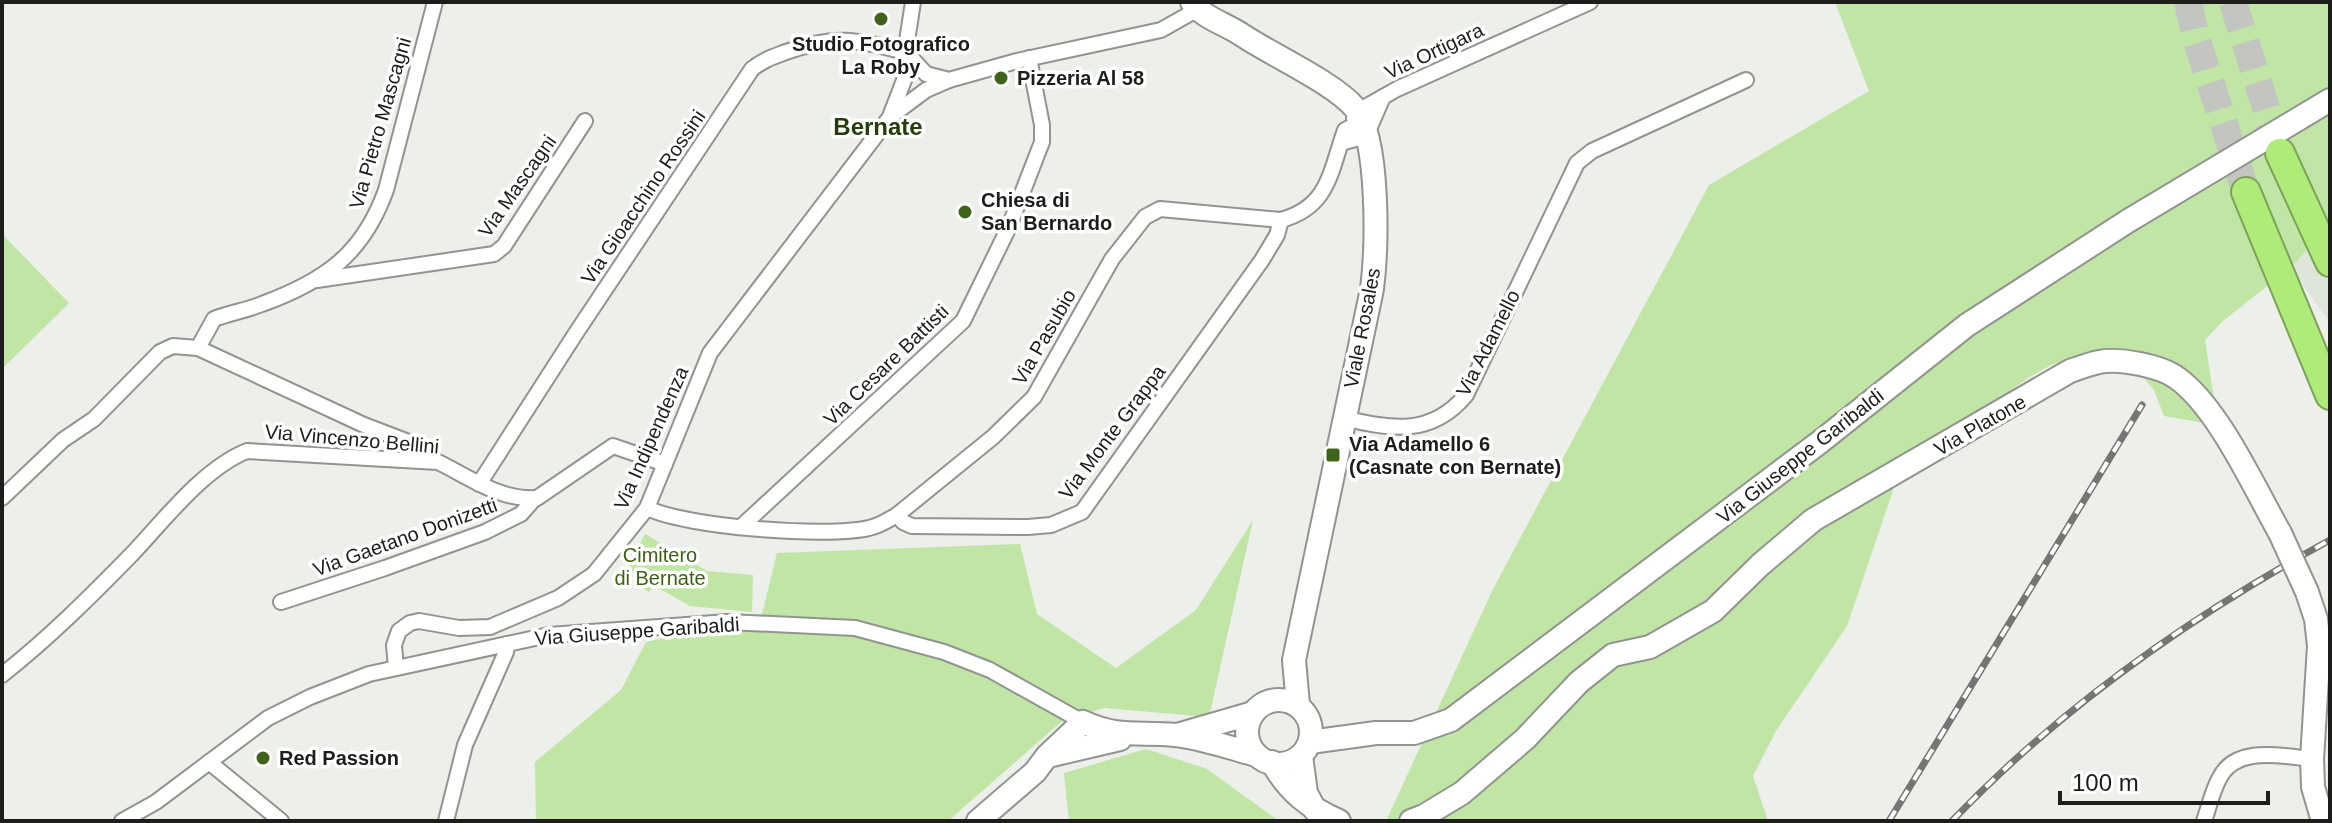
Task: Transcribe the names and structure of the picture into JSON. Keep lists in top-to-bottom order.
{
  "streets": {
    "street": [
      "Via Ortigara",
      "Via Pietro Mascagni",
      "Via Mascagni",
      "Via Gioacchino Rossini",
      "Viale Rosales",
      "Via Pasubio",
      "Via Adamello",
      "Via Cesare Battisti",
      "Via Platone",
      "Via Monte Grappa",
      "Via Indipendenza",
      "Via Vincenzo Bellini",
      "Via Giuseppe Garibaldi",
      "Via Gaetano Donizetti"
    ]
  },
  "crossings": [
    ["Via Ortigara", "Viale Rosales"],
    ["Via Pietro Mascagni", "Via Mascagni"],
    ["Via Gioacchino Rossini", "Via Vincenzo Bellini"],
    ["Viale Rosales", "Via Adamello"],
    ["Via Pasubio", "Via Cesare Battisti"],
    ["Via Pasubio", "Via Monte Grappa"],
    ["Via Pasubio", "Via Indipendenza"],
    ["Via Indipendenza", "Via Giuseppe Garibaldi"],
    ["Via Vincenzo Bellini", "Via Gaetano Donizetti"]
  ],
  "districts": ["Bernate"],
  "parks": ["Cimitero di Bernate"],
  "places": {
    "other": [
      "Studio Fotografico La Roby",
      "Pizzeria Al 58",
      "Chiesa di San Bernardo",
      "Red Passion"
    ],
    "transit": ["Via Adamello 6 (Casnate con Bernate)"]
  },
  "scale_bar": "100 m"
}
